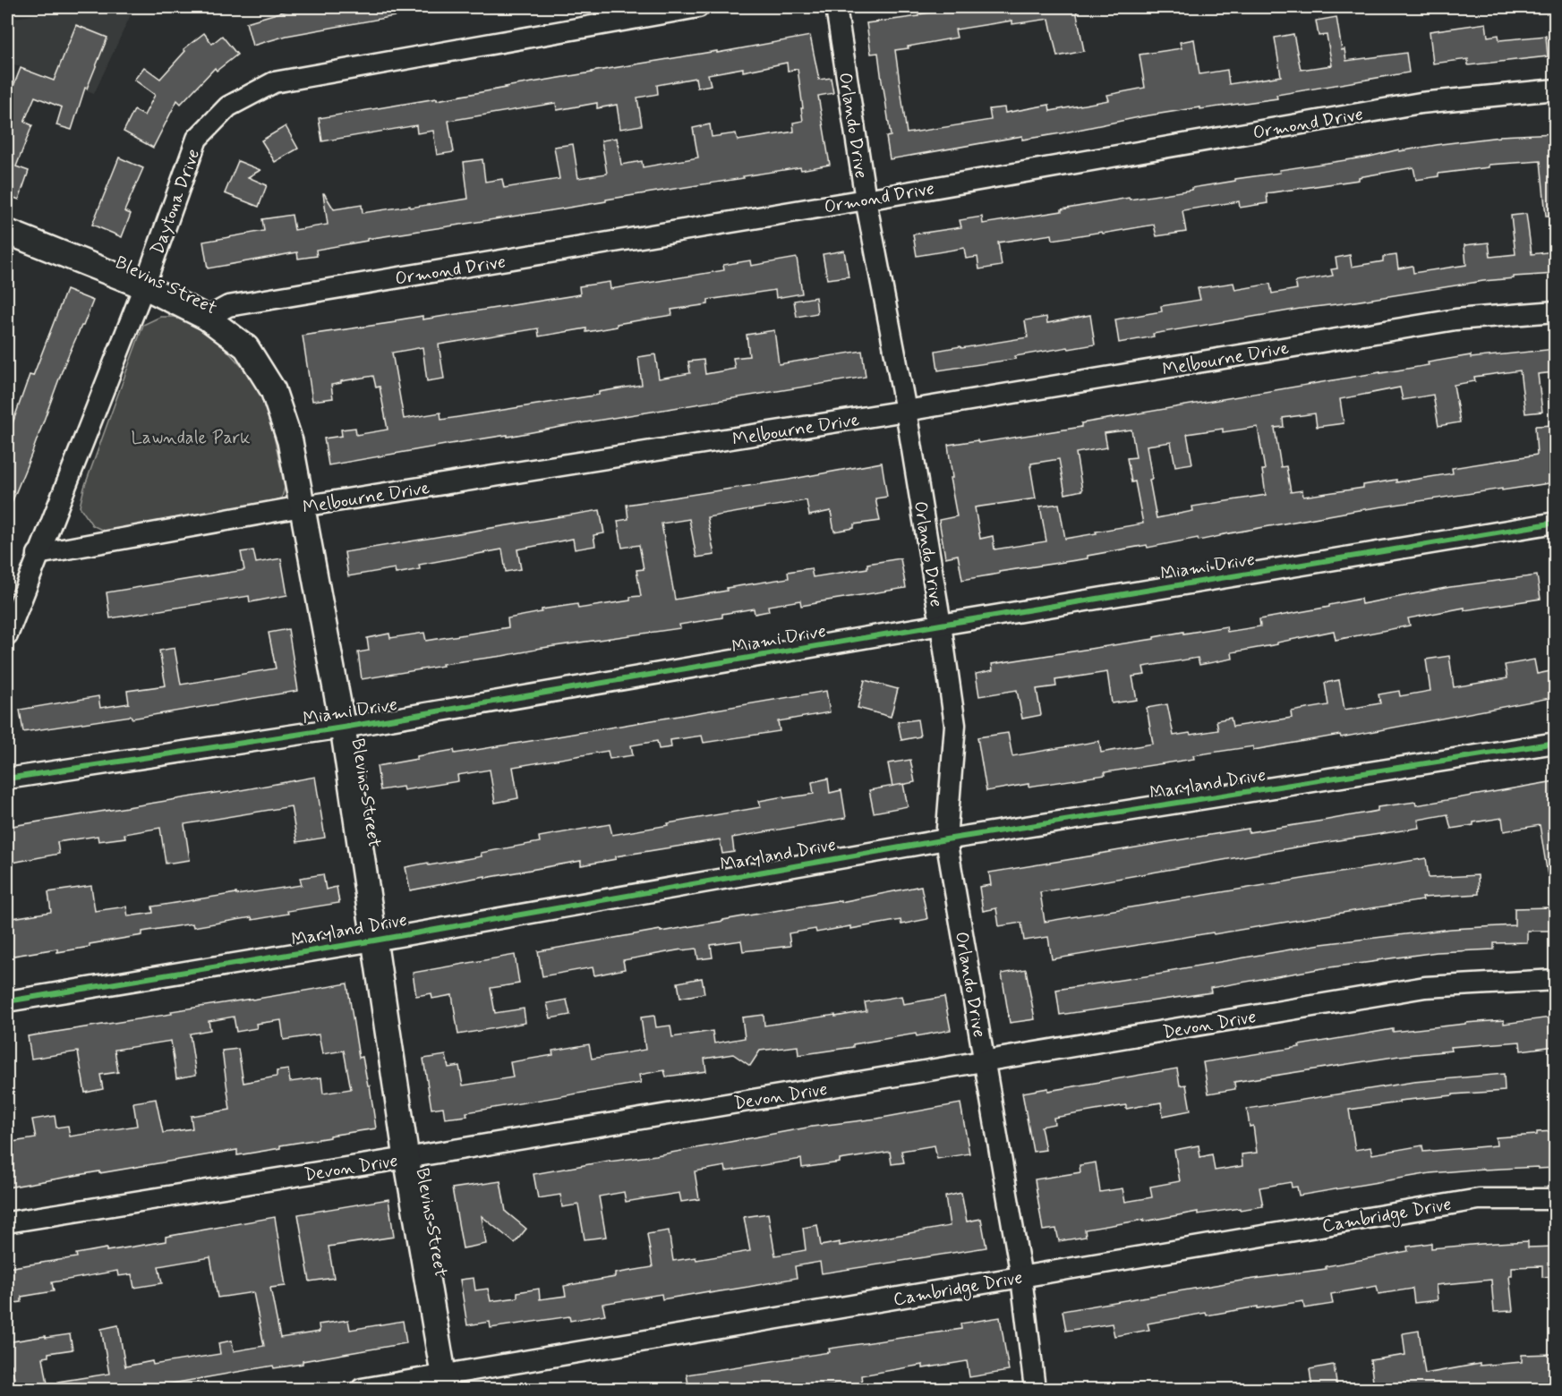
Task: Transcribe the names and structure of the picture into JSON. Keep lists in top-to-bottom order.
{
  "streets": {
    "street": [
      "Ormond Drive",
      "Orlando Drive",
      "Daytona Drive",
      "Blevins Street",
      "Melbourne Drive",
      "Miami Drive",
      "Maryland Drive",
      "Devon Drive",
      "Cambridge Drive"
    ]
  },
  "crossings": [
    ["Ormond Drive", "Orlando Drive"],
    ["Ormond Drive", "Blevins Street"],
    ["Orlando Drive", "Melbourne Drive"],
    ["Orlando Drive", "Miami Drive"],
    ["Orlando Drive", "Maryland Drive"],
    ["Orlando Drive", "Devon Drive"],
    ["Orlando Drive", "Cambridge Drive"],
    ["Daytona Drive", "Blevins Street"],
    ["Daytona Drive", "Melbourne Drive"],
    ["Blevins Street", "Melbourne Drive"],
    ["Blevins Street", "Miami Drive"],
    ["Blevins Street", "Maryland Drive"],
    ["Blevins Street", "Devon Drive"],
    ["Blevins Street", "Cambridge Drive"]
  ],
  "parks": ["Lawndale Park"]
}
